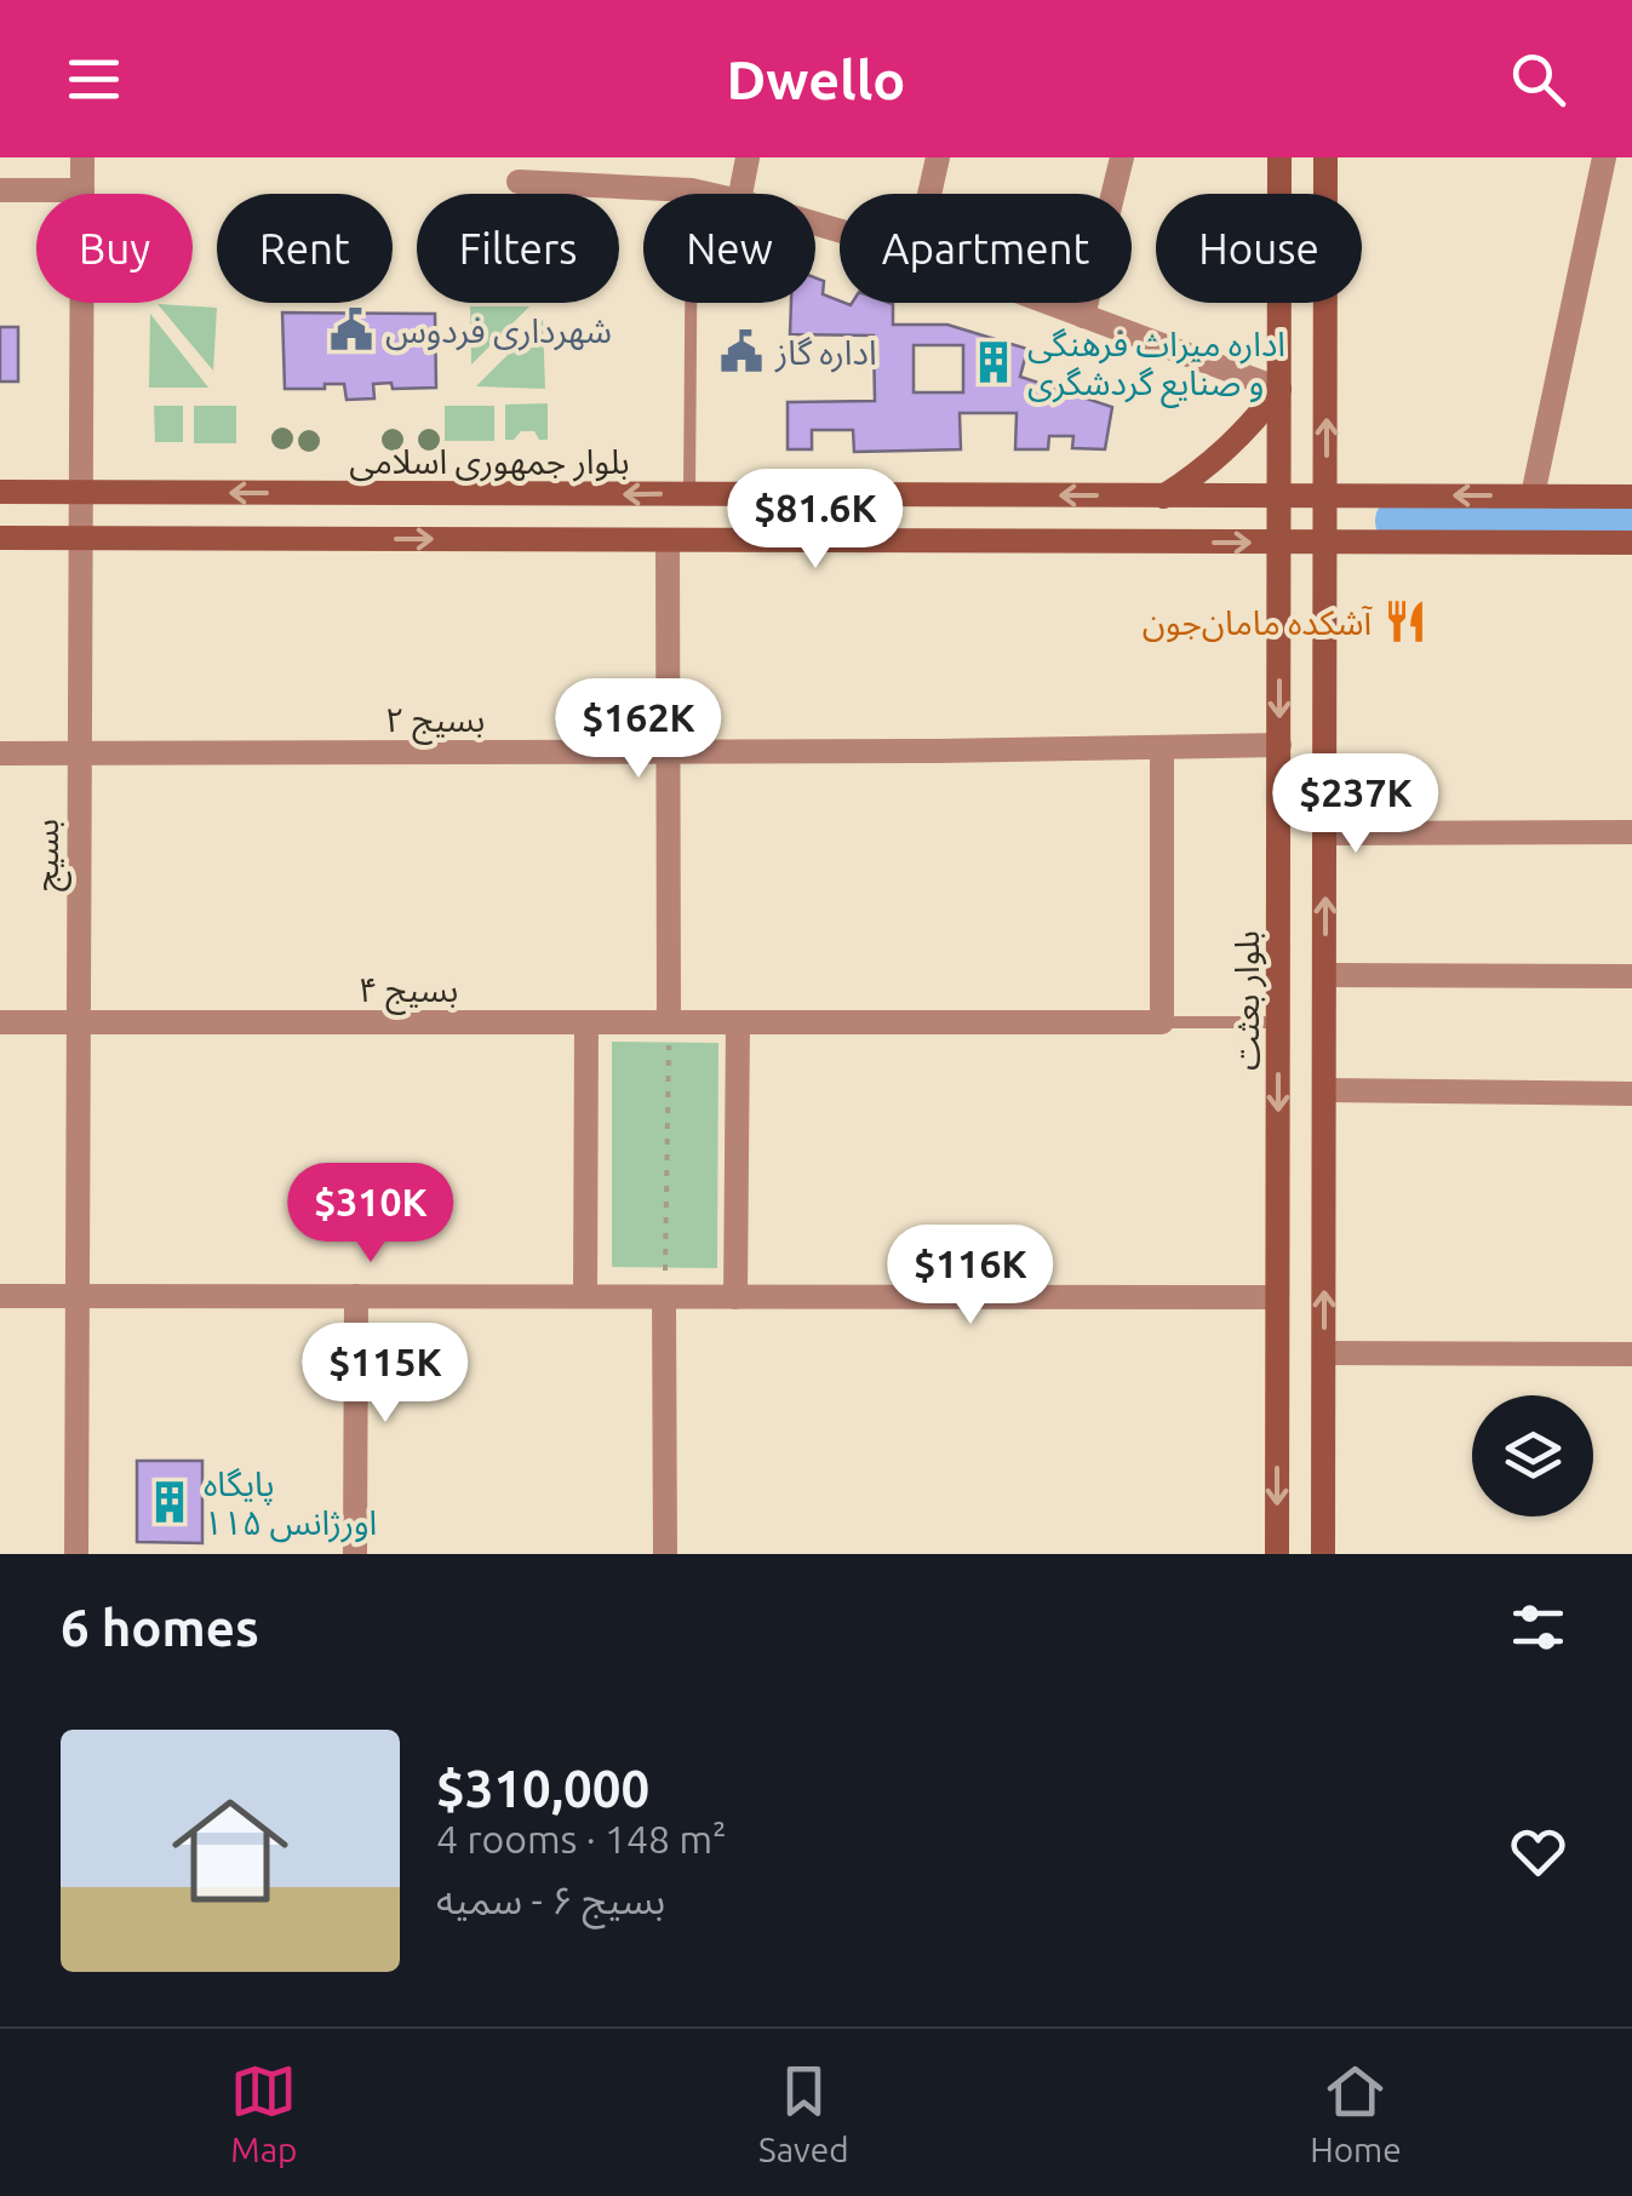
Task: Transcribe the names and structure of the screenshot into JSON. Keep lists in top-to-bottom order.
{
  "streets": {
    "main road": ["بلوار جمهوری اسلامی", "بلوار بعثت"],
    "street": ["بسیج ۲", "بسیج", "بسیج ۴"]
  },
  "crossings": [
    ["بلوار جمهوری اسلامی", "بسیج"],
    ["بلوار جمهوری اسلامی", "بلوار بعثت"],
    ["بسیج ۲", "بسیج"],
    ["بسیج ۲", "بلوار بعثت"],
    ["بسیج", "بسیج ۴"]
  ],
  "places": {
    "public building": ["شهرداری فردوس", "اداره گاز"],
    "building": ["اداره میراث فرهنگی و صنایع گردشگری", "پایگاه اورژانس ۱۱۵"],
    "restaurant": ["آشکده مامان‌جون"]
  },
  "page": {
    "header": "Dwello",
    "chip": [
      "Buy",
      "Rent",
      "Filters",
      "New",
      "Apartment",
      "House"
    ],
    "price": [
      "$81.6K",
      "$162K",
      "$237K",
      "$310K",
      "$116K",
      "$115K"
    ],
    "heading": "6 homes",
    "list": [
      {
        "name": "$310,000",
        "note": "4 rooms · 148 m² · بسیج ۶ - سمیه"
      }
    ],
    "tabs": ["Map", "Saved", "Home"]
  }
}
